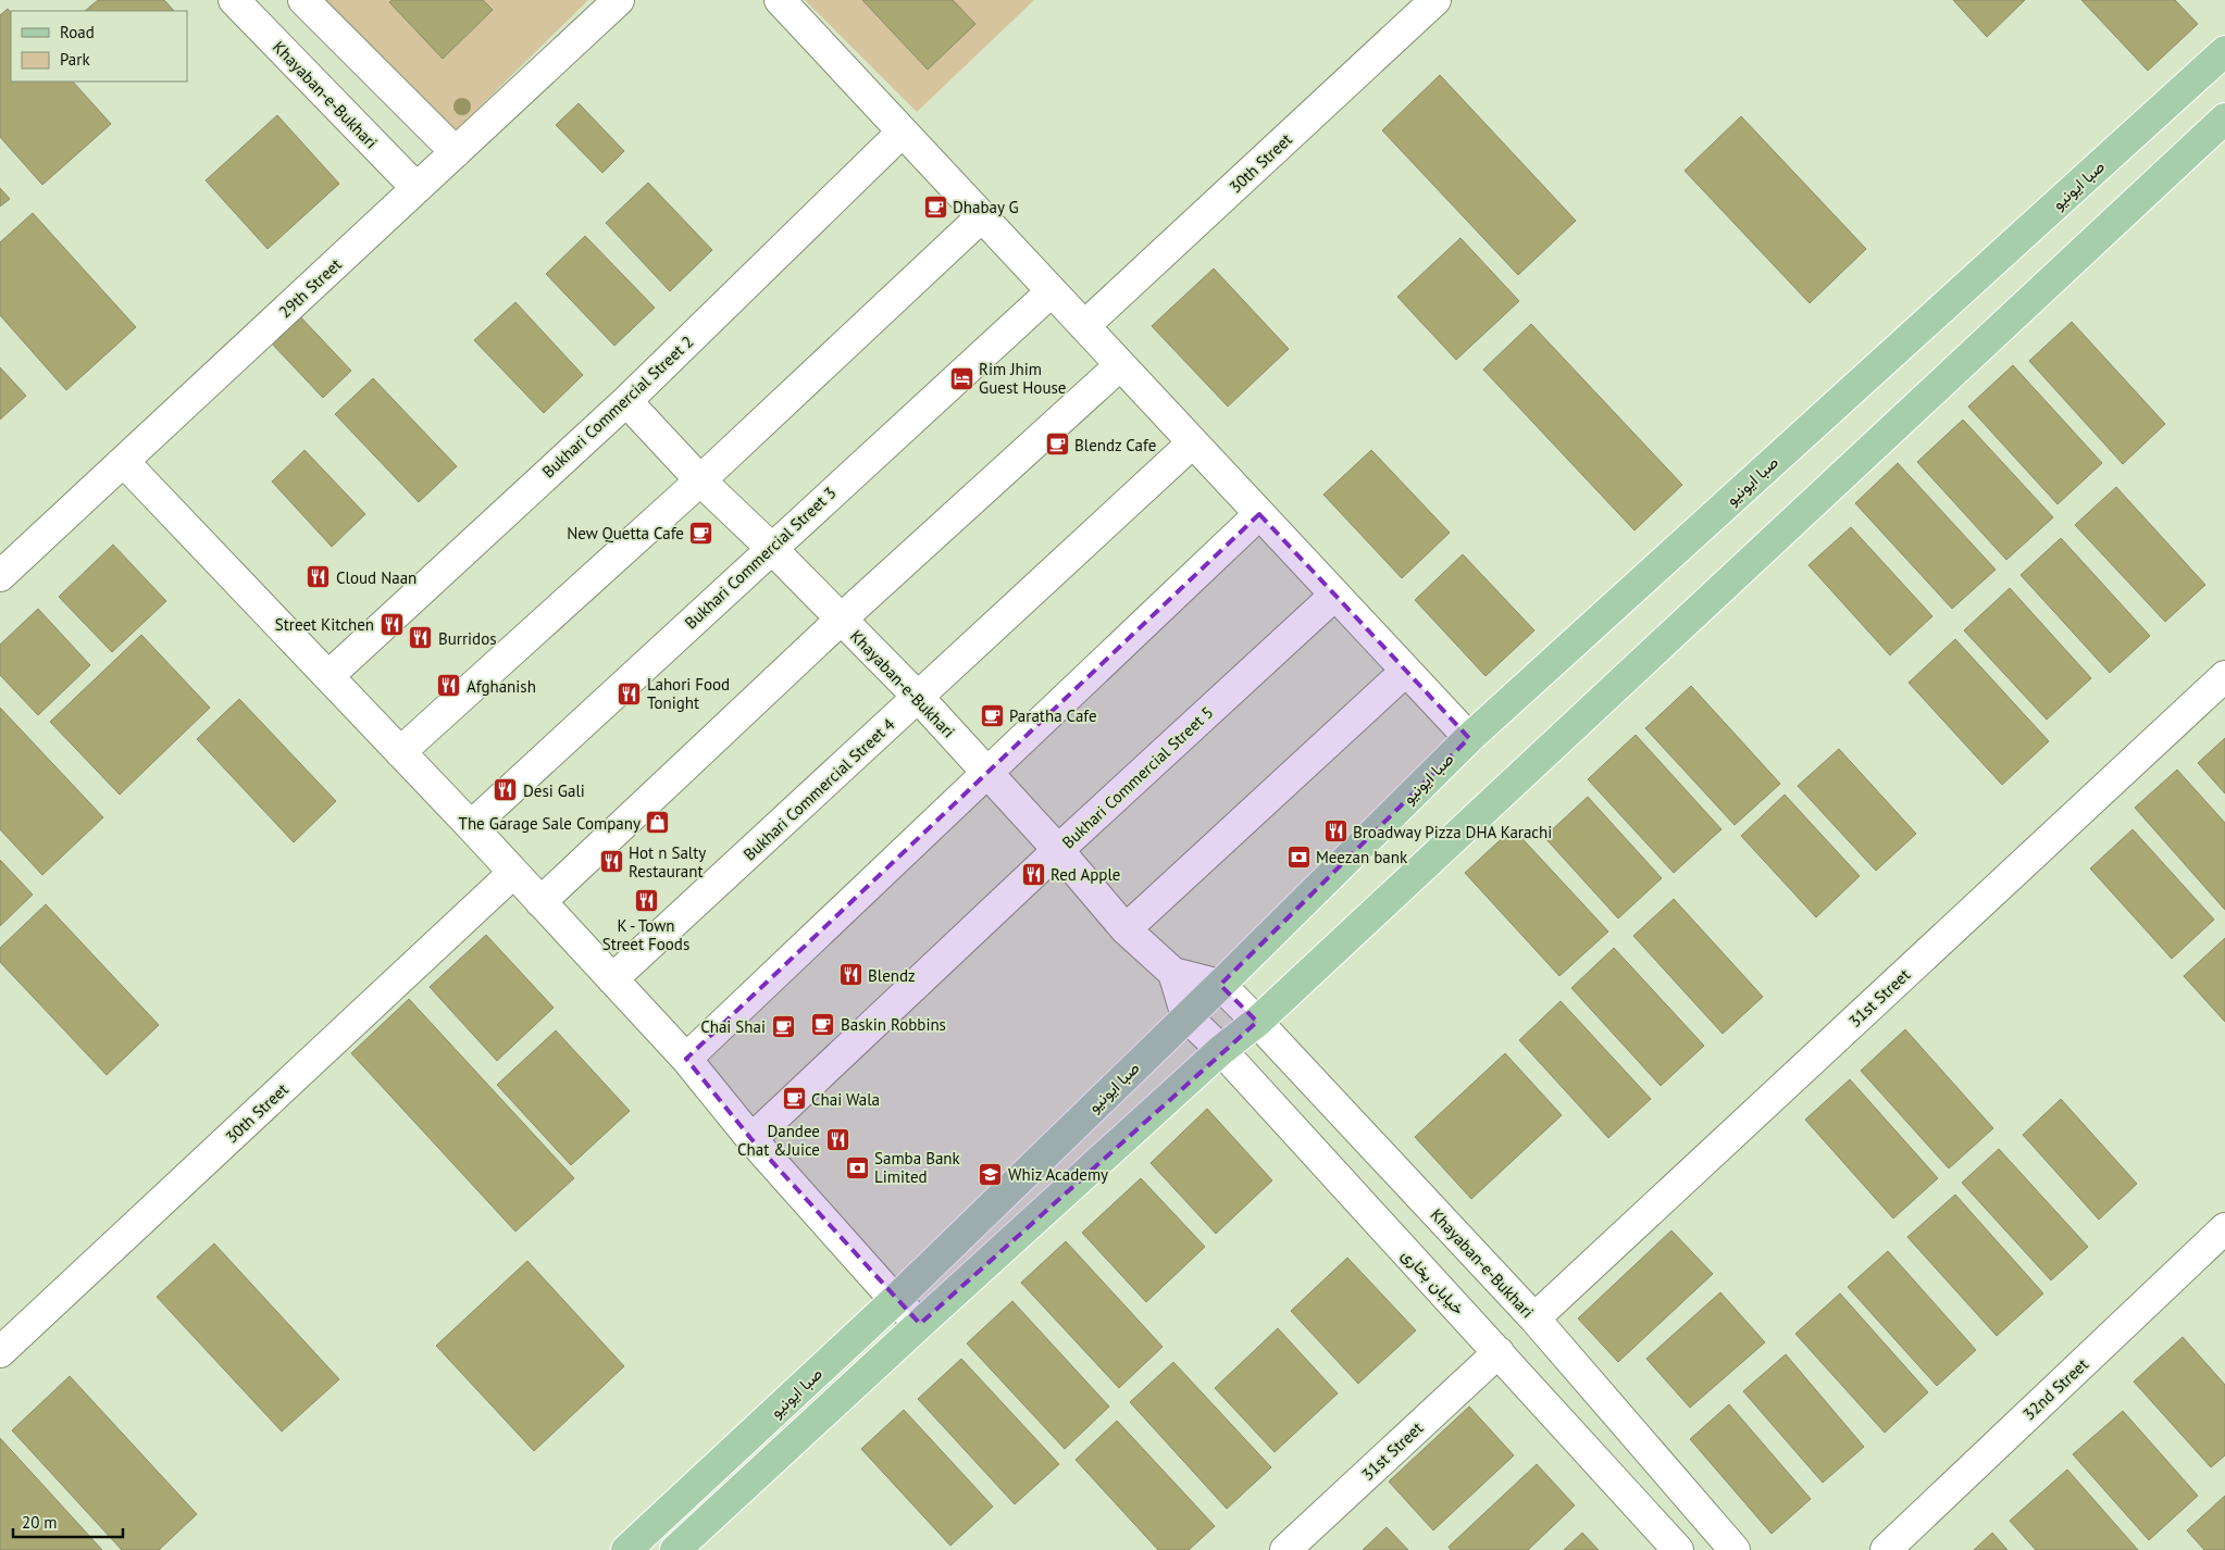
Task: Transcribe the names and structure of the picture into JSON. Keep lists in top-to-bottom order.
{
  "streets": {
    "main road": ["صبا ایونیو"],
    "street": [
      "Khayaban-e-Bukhari",
      "30th Street",
      "29th Street",
      "Bukhari Commercial Street 2",
      "Bukhari Commercial Street 3",
      "Bukhari Commercial Street 5",
      "Bukhari Commercial Street 4",
      "31st Street",
      "خیابان بخاری",
      "32nd Street"
    ]
  },
  "crossings": [
    ["Khayaban-e-Bukhari", "صبا ایونیو"],
    ["Khayaban-e-Bukhari", "29th Street"],
    ["Khayaban-e-Bukhari", "Bukhari Commercial Street 2"],
    ["Khayaban-e-Bukhari", "Bukhari Commercial Street 3"],
    ["Khayaban-e-Bukhari", "Bukhari Commercial Street 5"],
    ["Khayaban-e-Bukhari", "Bukhari Commercial Street 4"],
    ["Khayaban-e-Bukhari", "31st Street"],
    ["صبا ایونیو", "خیابان بخاری"],
    ["31st Street", "خیابان بخاری"]
  ],
  "places": {
    "cafe": [
      "Dhabay G",
      "Blendz Cafe",
      "New Quetta Cafe",
      "Paratha Cafe",
      "Baskin Robbins",
      "Chai Shai",
      "Chai Wala"
    ],
    "hotel": ["Rim Jhim Guest House"],
    "restaurant": [
      "Cloud Naan",
      "Street Kitchen",
      "Burridos",
      "Afghanish",
      "Lahori Food Tonight",
      "Desi Gali",
      "Broadway Pizza DHA Karachi",
      "Hot n Salty Restaurant",
      "Red Apple",
      "K - Town Street Foods",
      "Blendz",
      "Dandee Chat &Juice"
    ],
    "shop": ["The Garage Sale Company"],
    "bank": ["Meezan bank", "Samba Bank Limited"],
    "school or university": ["Whiz Academy"]
  },
  "legend": ["Road", "Park"],
  "scale_bar": "20 m"
}
